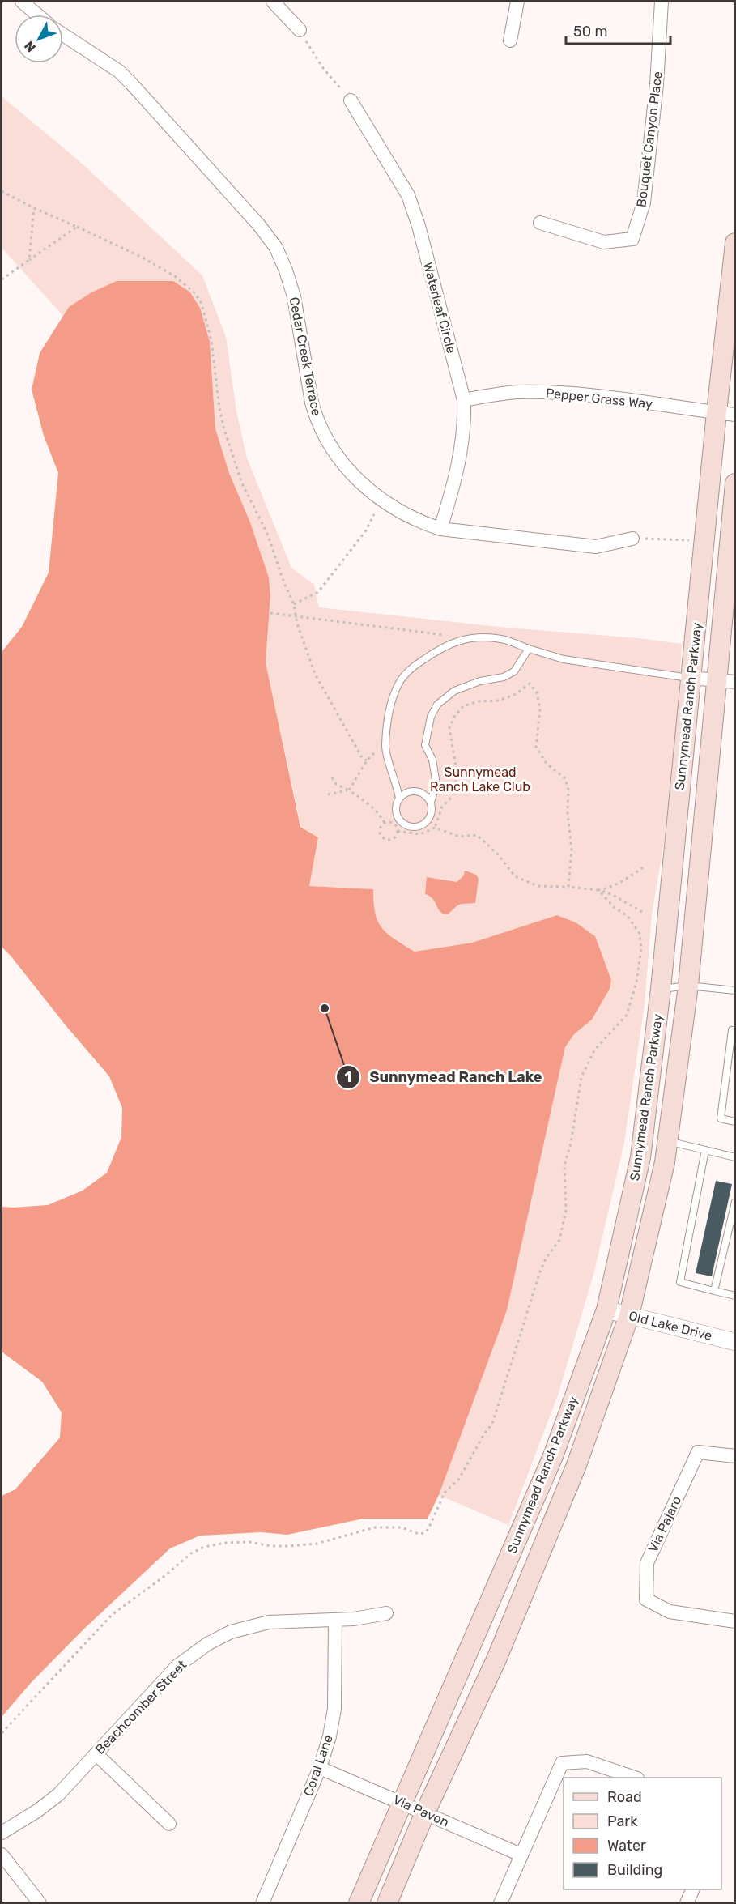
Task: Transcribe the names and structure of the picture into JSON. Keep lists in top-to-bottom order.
{
  "streets": {
    "main road": ["Sunnymead Ranch Parkway"],
    "street": [
      "Bouquet Canyon Place",
      "Waterleaf Circle",
      "Cedar Creek Terrace",
      "Pepper Grass Way",
      "Old Lake Drive",
      "Via Pajaro",
      "Beachcomber Street",
      "Coral Lane",
      "Via Pavon"
    ]
  },
  "crossings": [
    ["Waterleaf Circle", "Cedar Creek Terrace"],
    ["Waterleaf Circle", "Pepper Grass Way"],
    ["Pepper Grass Way", "Sunnymead Ranch Parkway"],
    ["Sunnymead Ranch Parkway", "Old Lake Drive"],
    ["Sunnymead Ranch Parkway", "Via Pavon"],
    ["Beachcomber Street", "Coral Lane"],
    ["Coral Lane", "Via Pavon"]
  ],
  "parks": ["Sunnymead Ranch Lake Club"],
  "places": ["Sunnymead Ranch Lake"],
  "legend": [
    "Road",
    "Park",
    "Water",
    "Building"
  ],
  "scale_bar": "50 m",
  "north": "bottom left"
}
